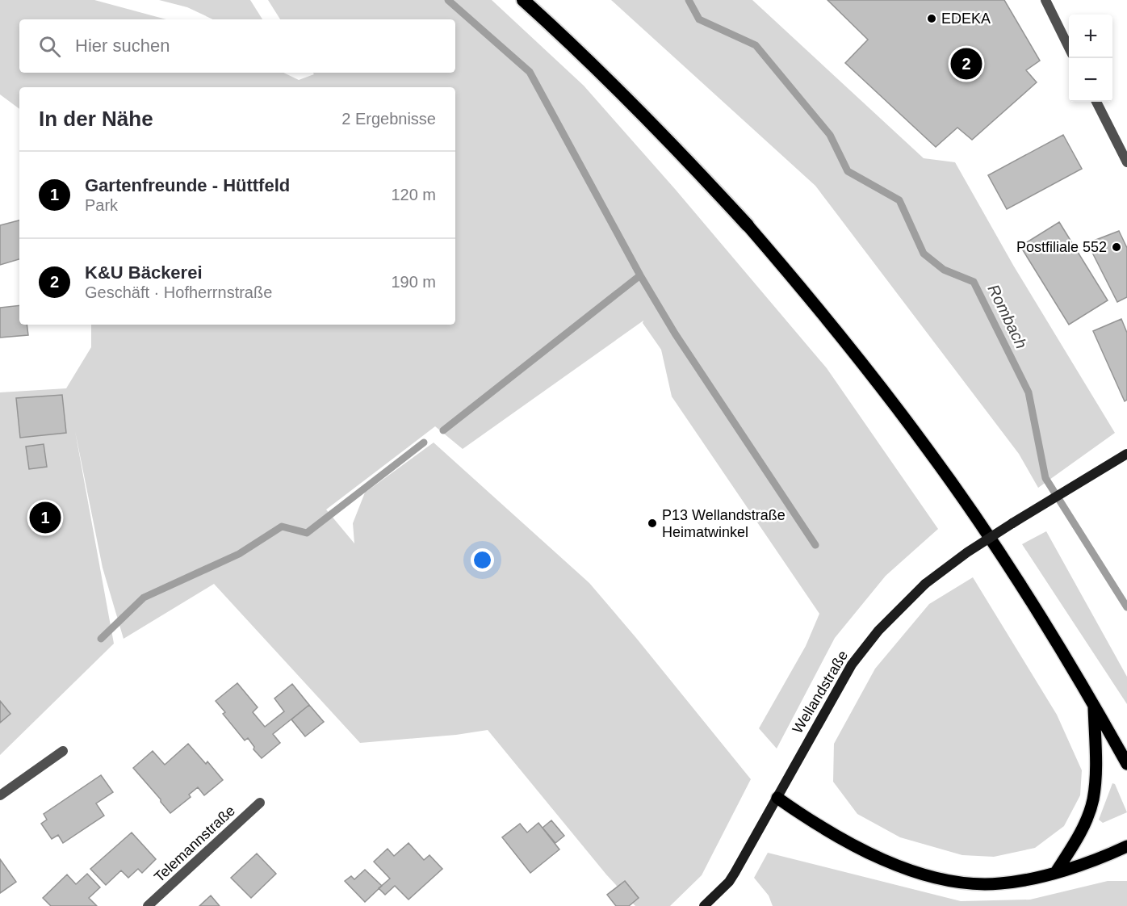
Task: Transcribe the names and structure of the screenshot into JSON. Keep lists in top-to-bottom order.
{
  "streets": {
    "main road": ["Wellandstraße"],
    "street": ["Telemannstraße"]
  },
  "water": ["Rombach"],
  "places": ["EDEKA", "Postfiliale 552", "P13 Wellandstraße Heimatwinkel"],
  "page": {
    "map_buttons": ["+", "−"],
    "search": "Hier suchen",
    "pins": ["2", "1"],
    "heading": ["In der Nähe", "2 Ergebnisse"],
    "list": [
      {
        "mark": "1",
        "name": "Gartenfreunde - Hüttfeld",
        "note": "Park",
        "value": "120 m"
      },
      {
        "mark": "2",
        "name": "K&U Bäckerei",
        "note": "Geschäft · Hofherrnstraße",
        "value": "190 m"
      }
    ]
  }
}
